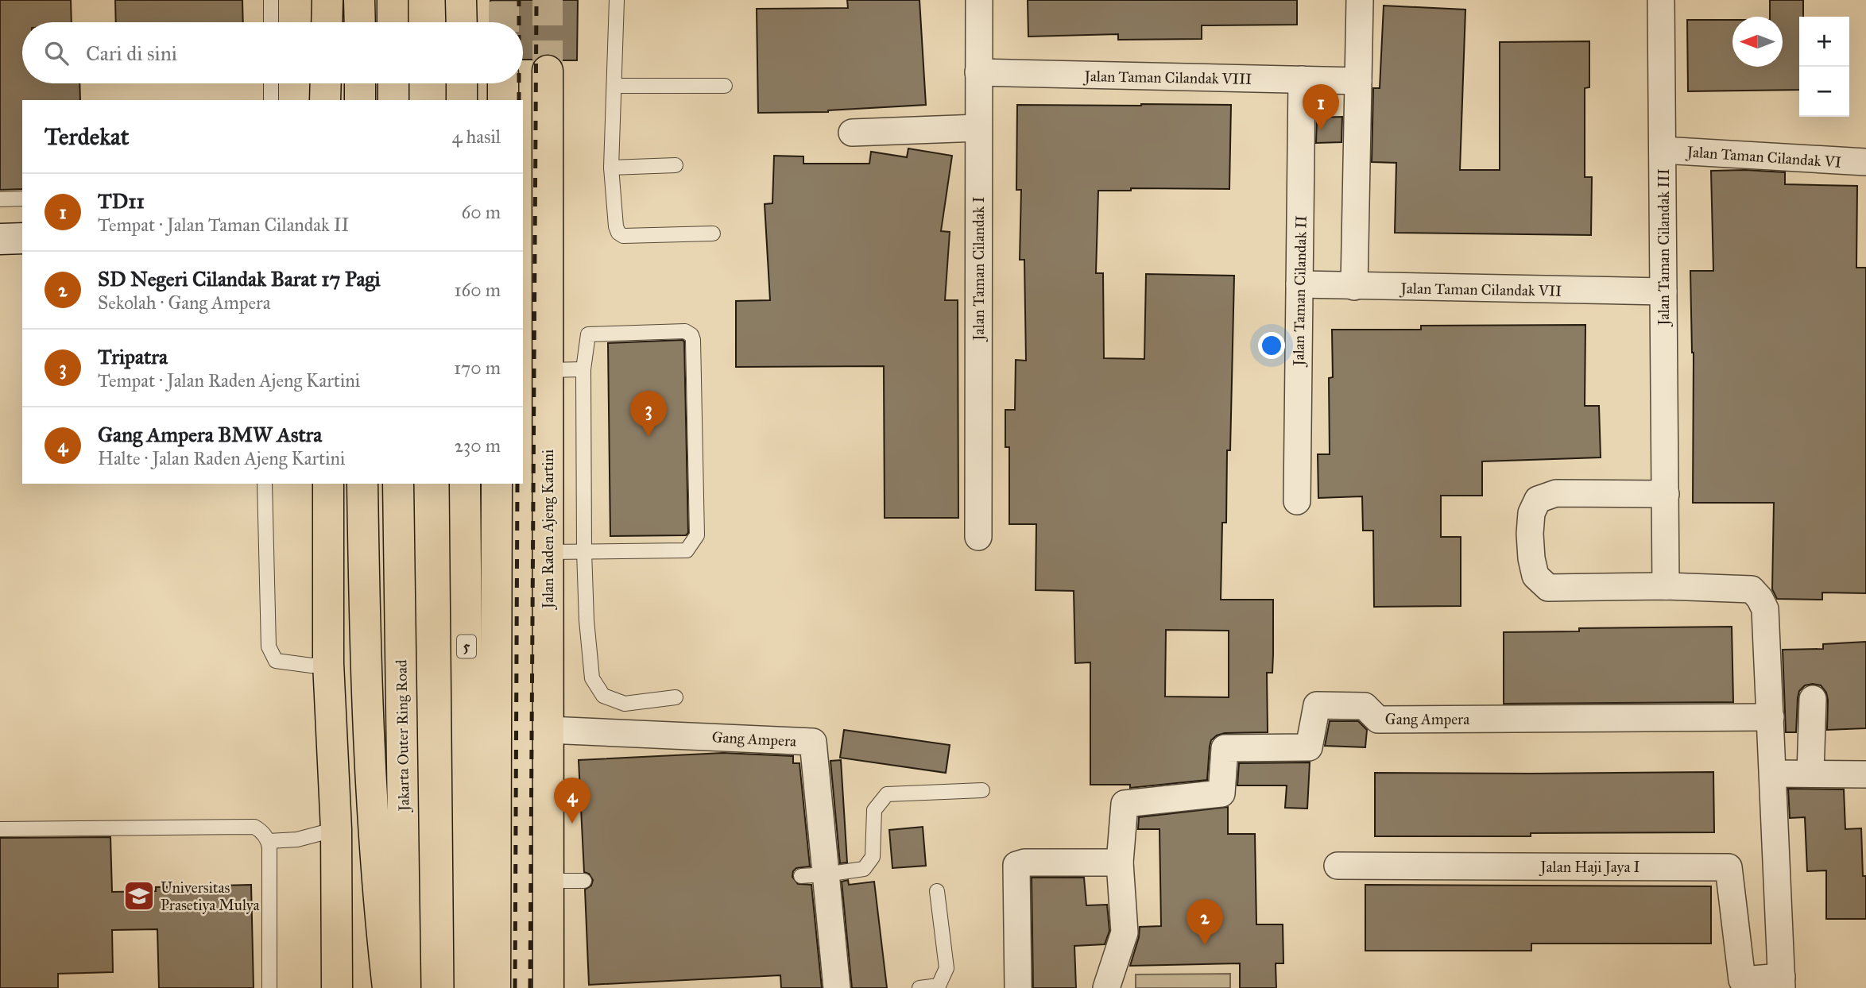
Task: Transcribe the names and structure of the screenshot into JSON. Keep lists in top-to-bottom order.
{
  "streets": {
    "highway": ["Jalan Raden Ajeng Kartini", "5", "Jakarta Outer Ring Road"],
    "street": [
      "Jalan Taman Cilandak VIII",
      "Jalan Taman Cilandak VI",
      "Jalan Taman Cilandak III",
      "Jalan Taman Cilandak I",
      "Jalan Taman Cilandak VII",
      "Jalan Taman Cilandak II",
      "Gang Ampera",
      "Jalan Haji Jaya I"
    ]
  },
  "crossings": [
    ["Jalan Taman Cilandak VIII", "Jalan Taman Cilandak I"],
    ["Jalan Taman Cilandak VIII", "Jalan Taman Cilandak II"],
    ["Jalan Taman Cilandak VI", "Jalan Taman Cilandak III"],
    ["Jalan Taman Cilandak III", "Jalan Taman Cilandak VII"],
    ["Jalan Taman Cilandak VII", "Jalan Taman Cilandak II"],
    ["Jalan Raden Ajeng Kartini", "Gang Ampera"]
  ],
  "places": {
    "school or university": ["Universitas Prasetiya Mulya"]
  },
  "north": "left",
  "page": {
    "map_buttons": ["+", "−"],
    "search": "Cari di sini",
    "pins": [
      "1",
      "3",
      "4",
      "2"
    ],
    "heading": ["Terdekat", "4 hasil"],
    "list": [
      {
        "mark": "1",
        "name": "TD11",
        "note": "Tempat · Jalan Taman Cilandak II",
        "value": "60 m"
      },
      {
        "mark": "2",
        "name": "SD Negeri Cilandak Barat 17 Pagi",
        "note": "Sekolah · Gang Ampera",
        "value": "160 m"
      },
      {
        "mark": "3",
        "name": "Tripatra",
        "note": "Tempat · Jalan Raden Ajeng Kartini",
        "value": "170 m"
      },
      {
        "mark": "4",
        "name": "Gang Ampera BMW Astra",
        "note": "Halte · Jalan Raden Ajeng Kartini",
        "value": "230 m"
      }
    ]
  }
}
